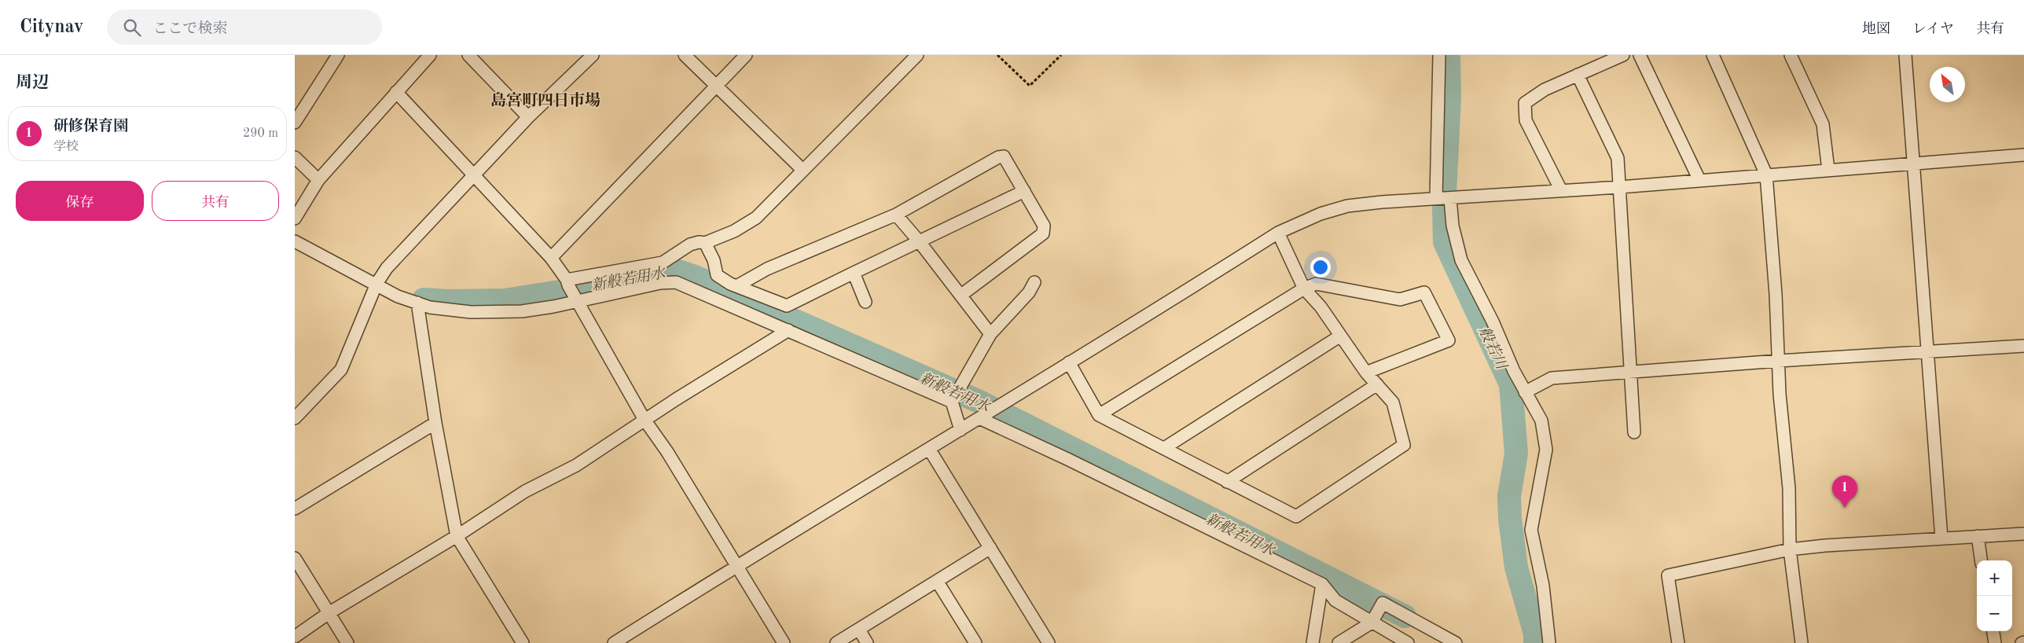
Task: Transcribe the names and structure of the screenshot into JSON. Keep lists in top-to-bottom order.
{
  "districts": ["島宮町四日市場"],
  "water": ["新般若用水", "般若川"],
  "north": "top left",
  "page": {
    "header": "Citynav",
    "search": "ここで検索",
    "nav": ["地図", "レイヤ", "共有"],
    "heading": "周辺",
    "list": [
      {
        "mark": "1",
        "name": "研修保育園",
        "note": "学校",
        "value": "290 m"
      }
    ],
    "buttons": ["保存", "共有"],
    "pins": "1",
    "map_buttons": ["+", "−"]
  }
}
